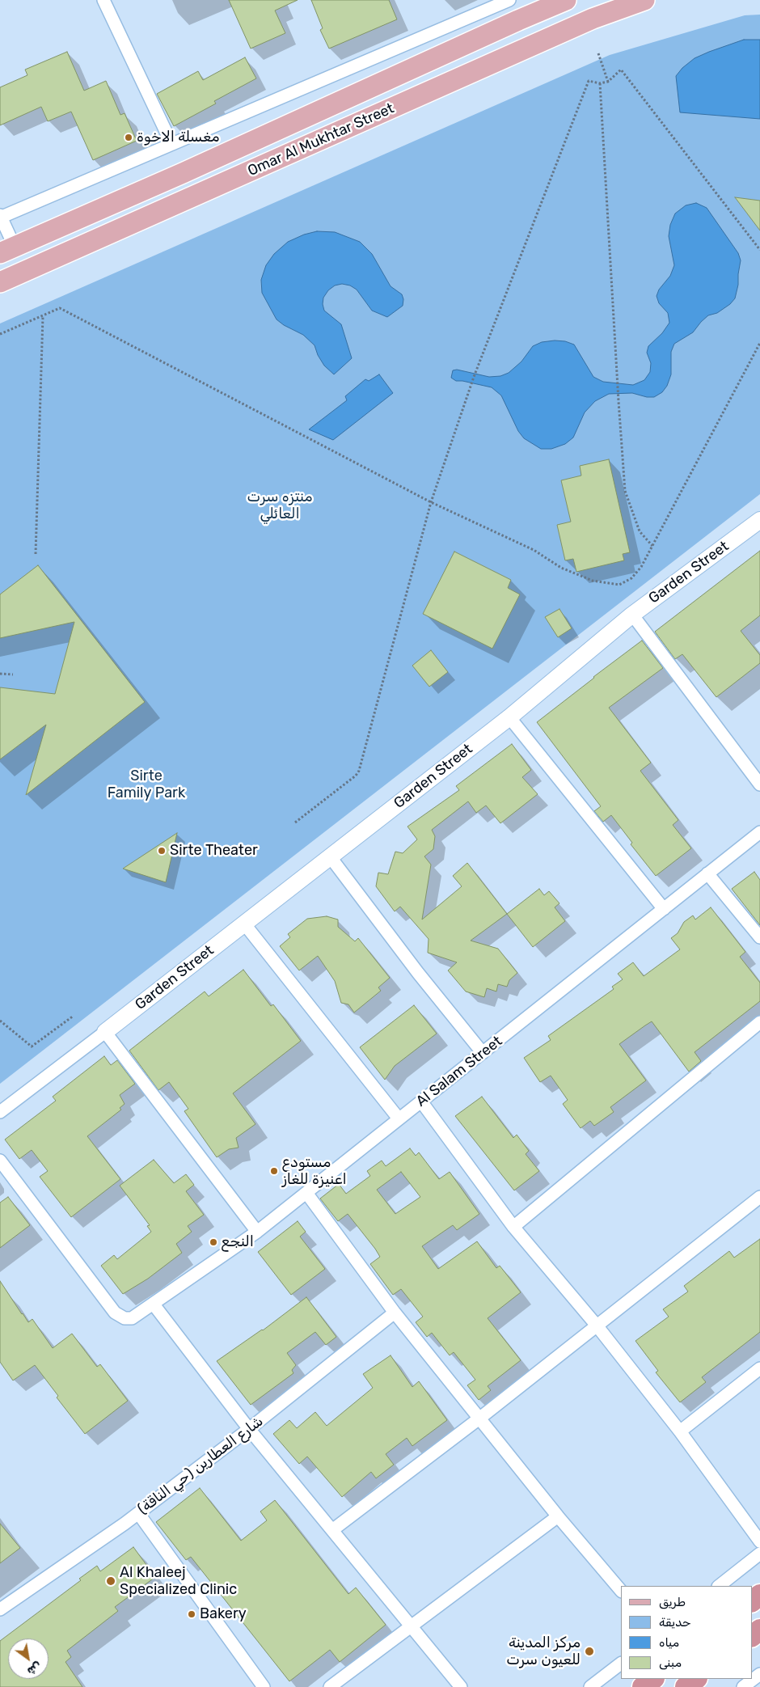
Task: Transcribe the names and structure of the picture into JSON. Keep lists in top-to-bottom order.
{
  "streets": {
    "main road": ["Omar Al Mukhtar Street"],
    "street": ["Garden Street", "Al Salam Street", "شارع العطارين (حي الناقة)"]
  },
  "parks": ["منتزه سرت العائلي", "Sirte Family Park"],
  "places": [
    "مغسلة الاخوة",
    "Sirte Theater",
    "مستودع اعنيزة للغاز",
    "النجع",
    "Al Khaleej Specialized Clinic",
    "Bakery",
    "مركز المدينة للعيون سرت"
  ],
  "legend": [
    "طريق",
    "حديقة",
    "مياه",
    "مبنى"
  ],
  "north": "bottom right"
}
